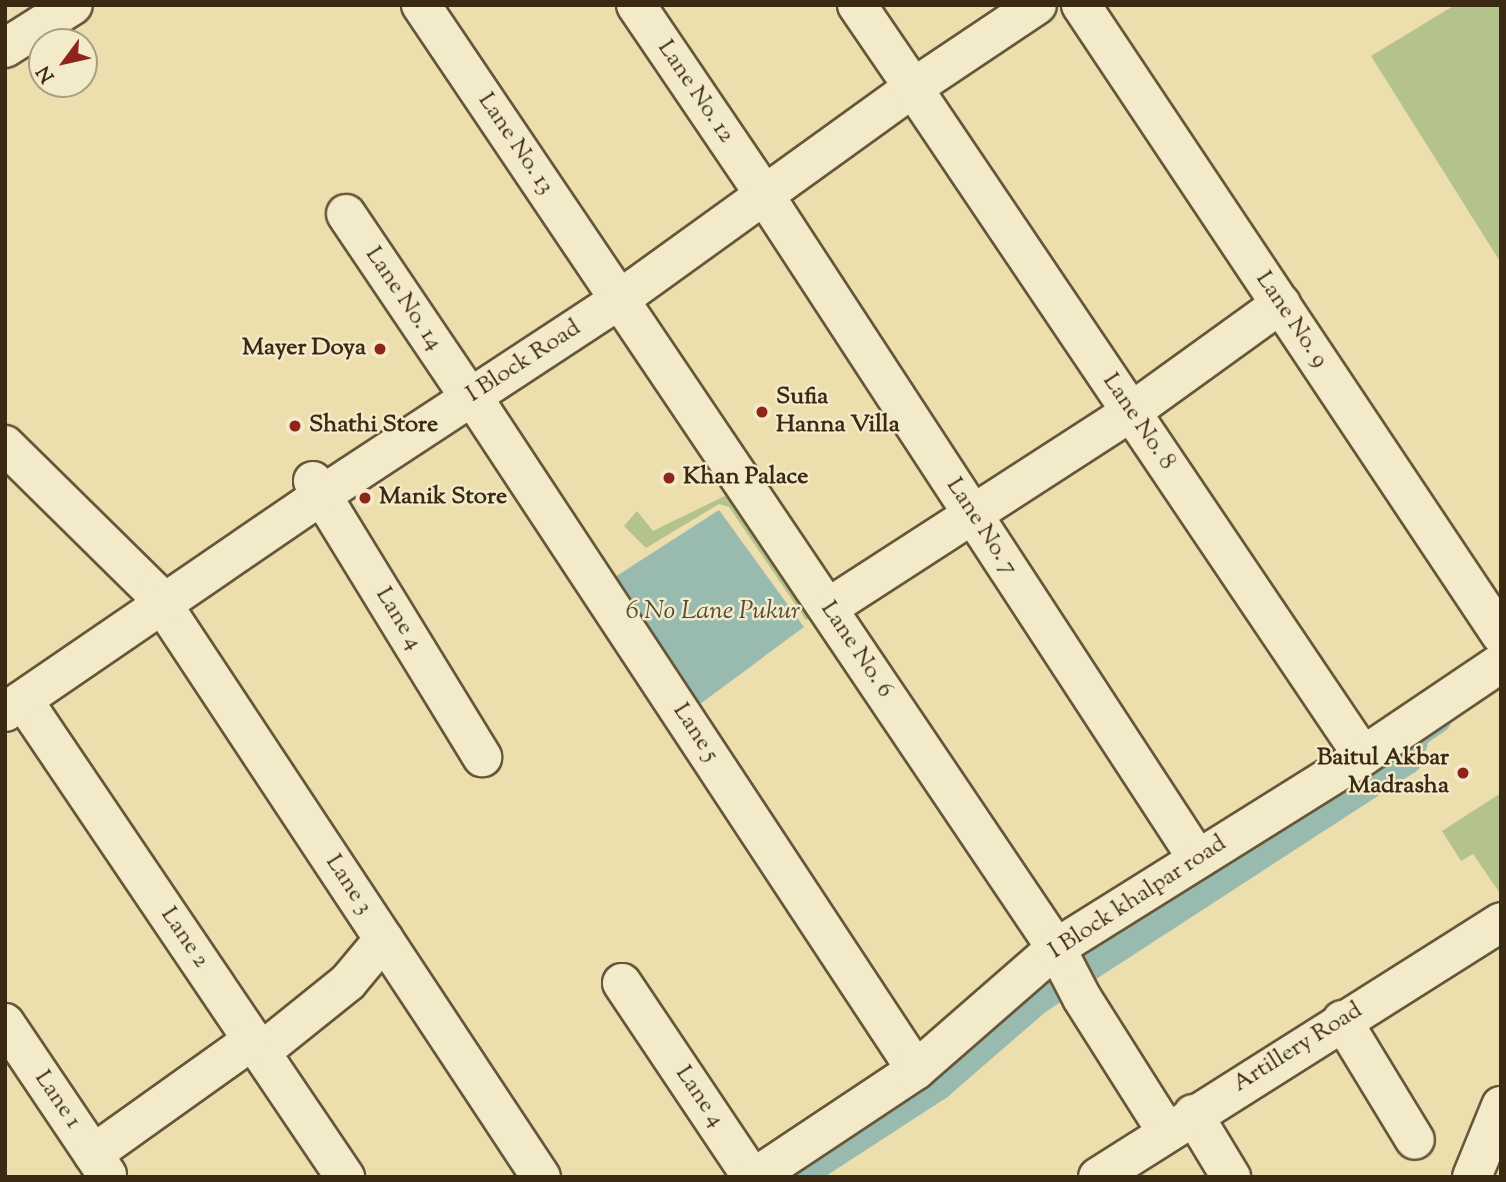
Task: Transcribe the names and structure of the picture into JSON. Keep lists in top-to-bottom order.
{
  "streets": {
    "street": [
      "Lane No. 12",
      "Lane No. 13",
      "Lane No. 14",
      "Lane No. 9",
      "I Block Road",
      "Lane No. 8",
      "Lane No. 7",
      "Lane 4",
      "Lane No. 6",
      "Lane 5",
      "Lane 3",
      "I Block khalpar road",
      "Lane 2",
      "Artillery Road",
      "Lane 1"
    ]
  },
  "crossings": [
    ["Lane No. 12", "I Block Road"],
    ["Lane No. 12", "Lane No. 7"],
    ["Lane No. 13", "I Block Road"],
    ["Lane No. 13", "Lane No. 6"],
    ["Lane No. 14", "I Block Road"],
    ["Lane No. 14", "Lane 5"],
    ["I Block Road", "Lane No. 8"],
    ["I Block Road", "Lane No. 7"],
    ["I Block Road", "Lane 4"],
    ["I Block Road", "Lane No. 6"],
    ["I Block Road", "Lane 5"],
    ["I Block Road", "Lane 3"],
    ["I Block Road", "Lane 2"],
    ["Lane No. 8", "I Block khalpar road"],
    ["Lane No. 7", "I Block khalpar road"],
    ["Lane 4", "I Block khalpar road"],
    ["Lane No. 6", "I Block khalpar road"],
    ["Lane No. 6", "Artillery Road"],
    ["Lane 5", "I Block khalpar road"]
  ],
  "water": ["6 No Lane Pukur"],
  "places": [
    "Mayer Doya",
    "Sufia Hanna Villa",
    "Shathi Store",
    "Khan Palace",
    "Manik Store",
    "Baitul Akbar Madrasha"
  ],
  "north": "bottom left"
}
